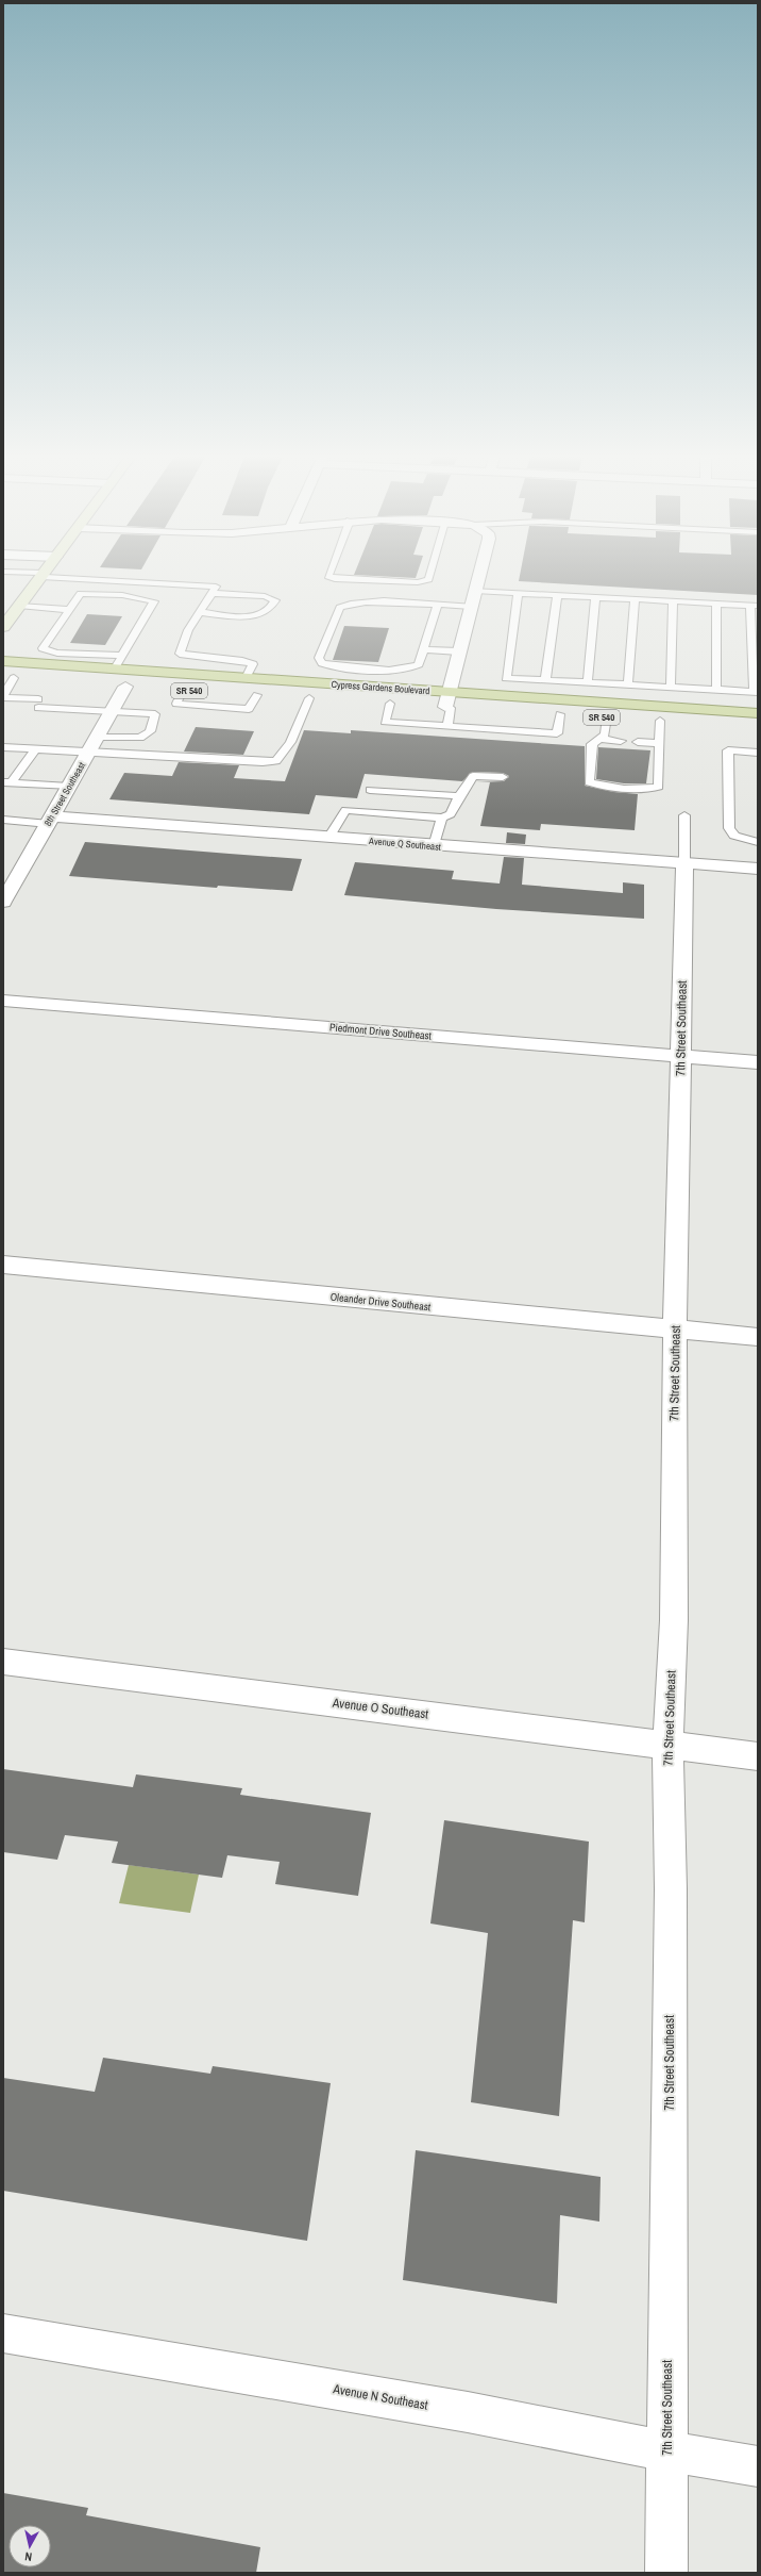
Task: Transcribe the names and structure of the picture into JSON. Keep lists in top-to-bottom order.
{
  "streets": {
    "main road": ["Cypress Gardens Boulevard", "SR 540"],
    "street": [
      "8th Street Southeast",
      "Avenue Q Southeast",
      "7th Street Southeast",
      "Piedmont Drive Southeast",
      "Oleander Drive Southeast",
      "Avenue O Southeast",
      "Avenue N Southeast"
    ]
  },
  "crossings": [
    ["8th Street Southeast", "Avenue Q Southeast"],
    ["Avenue Q Southeast", "7th Street Southeast"],
    ["7th Street Southeast", "Piedmont Drive Southeast"],
    ["7th Street Southeast", "Oleander Drive Southeast"],
    ["7th Street Southeast", "Avenue O Southeast"],
    ["7th Street Southeast", "Avenue N Southeast"]
  ],
  "north": "bottom"
}
